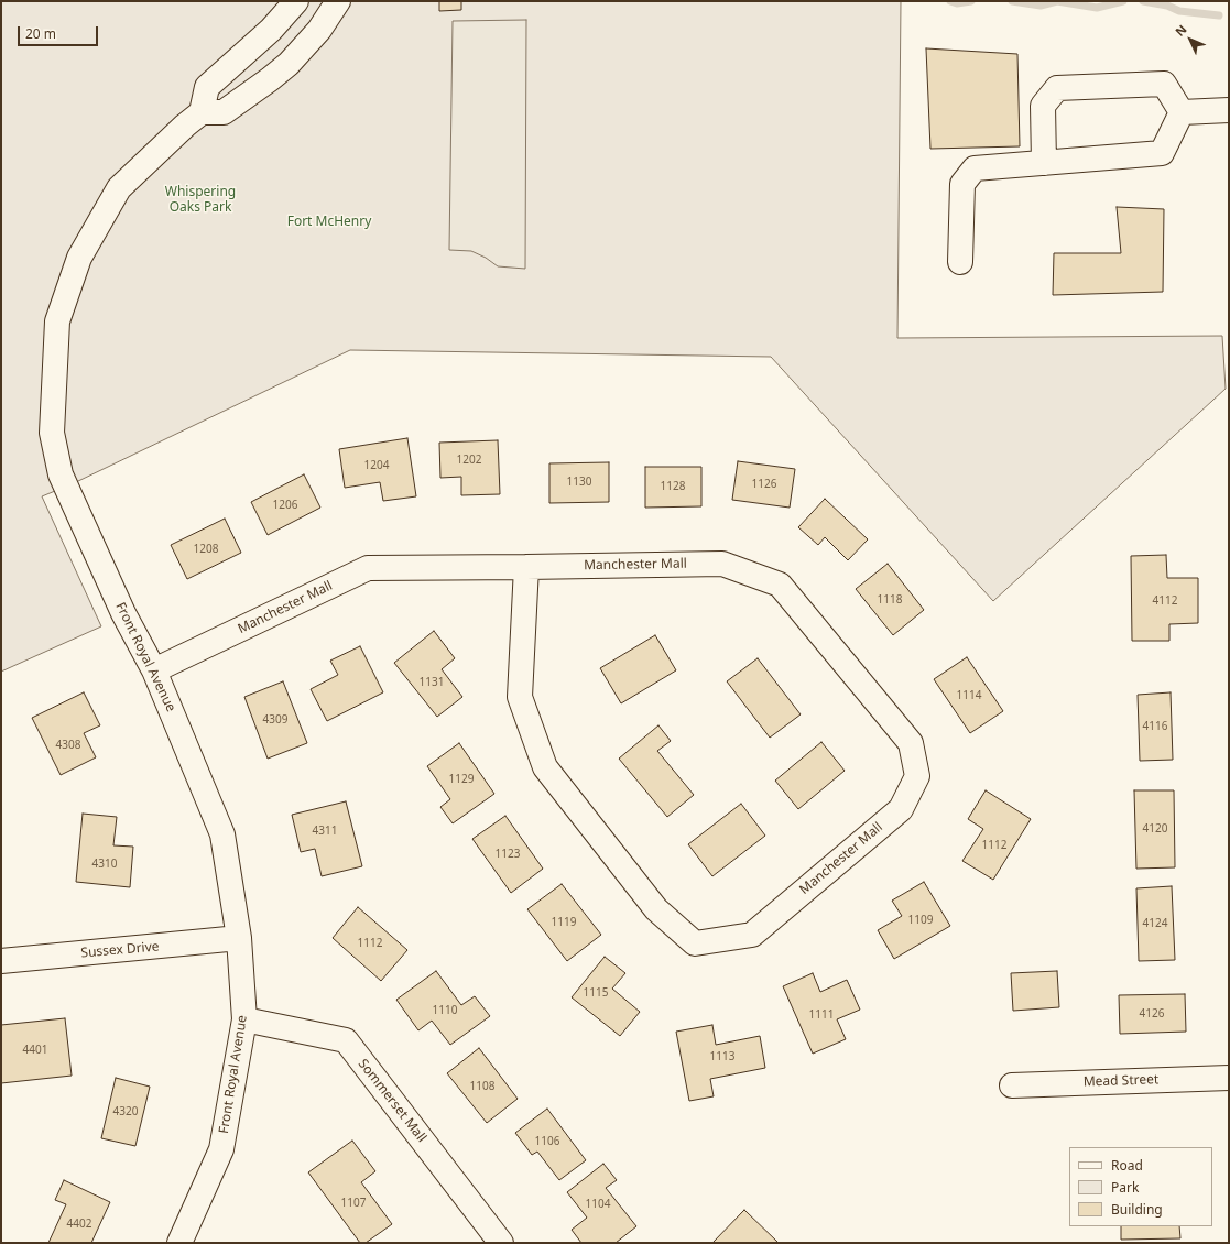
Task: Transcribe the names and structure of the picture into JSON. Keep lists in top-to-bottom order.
{
  "streets": {
    "street": [
      "Manchester Mall",
      "Front Royal Avenue",
      "Sussex Drive",
      "Mead Street",
      "Sommerset Mall"
    ]
  },
  "crossings": [
    ["Manchester Mall", "Front Royal Avenue"],
    ["Front Royal Avenue", "Sussex Drive"],
    ["Front Royal Avenue", "Sommerset Mall"]
  ],
  "parks": ["Whispering Oaks Park", "Fort McHenry"],
  "house_numbers": [
    "1202",
    "1204",
    "1130",
    "1126",
    "1128",
    "1206",
    "1208",
    "1118",
    "4112",
    "1131",
    "1114",
    "4309",
    "4116",
    "4308",
    "1129",
    "4120",
    "4311",
    "1112",
    "1123",
    "4310",
    "1109",
    "1119",
    "4124",
    "1112",
    "1115",
    "1110",
    "4126",
    "1111",
    "4401",
    "1113",
    "1108",
    "4320",
    "1106",
    "1107",
    "1104",
    "4402"
  ],
  "legend": ["Road", "Park", "Building"],
  "scale_bar": "20 m",
  "north": "top left"
}
